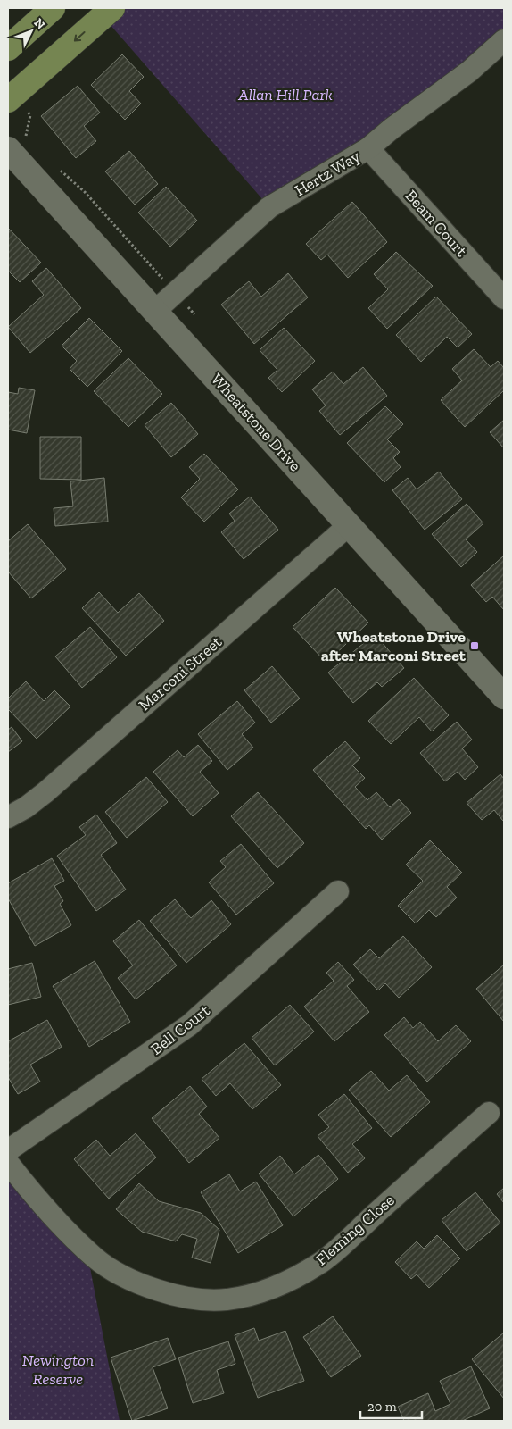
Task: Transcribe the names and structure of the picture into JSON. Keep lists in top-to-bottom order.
{
  "streets": {
    "street": [
      "Hertz Way",
      "Beam Court",
      "Wheatstone Drive",
      "Marconi Street",
      "Bell Court",
      "Fleming Close"
    ]
  },
  "crossings": [
    ["Hertz Way", "Beam Court"],
    ["Hertz Way", "Wheatstone Drive"],
    ["Wheatstone Drive", "Marconi Street"]
  ],
  "parks": ["Allan Hill Park", "Newington Reserve"],
  "places": {
    "transit": ["Wheatstone Drive after Marconi Street"]
  },
  "scale_bar": "20 m",
  "north": "top right"
}
